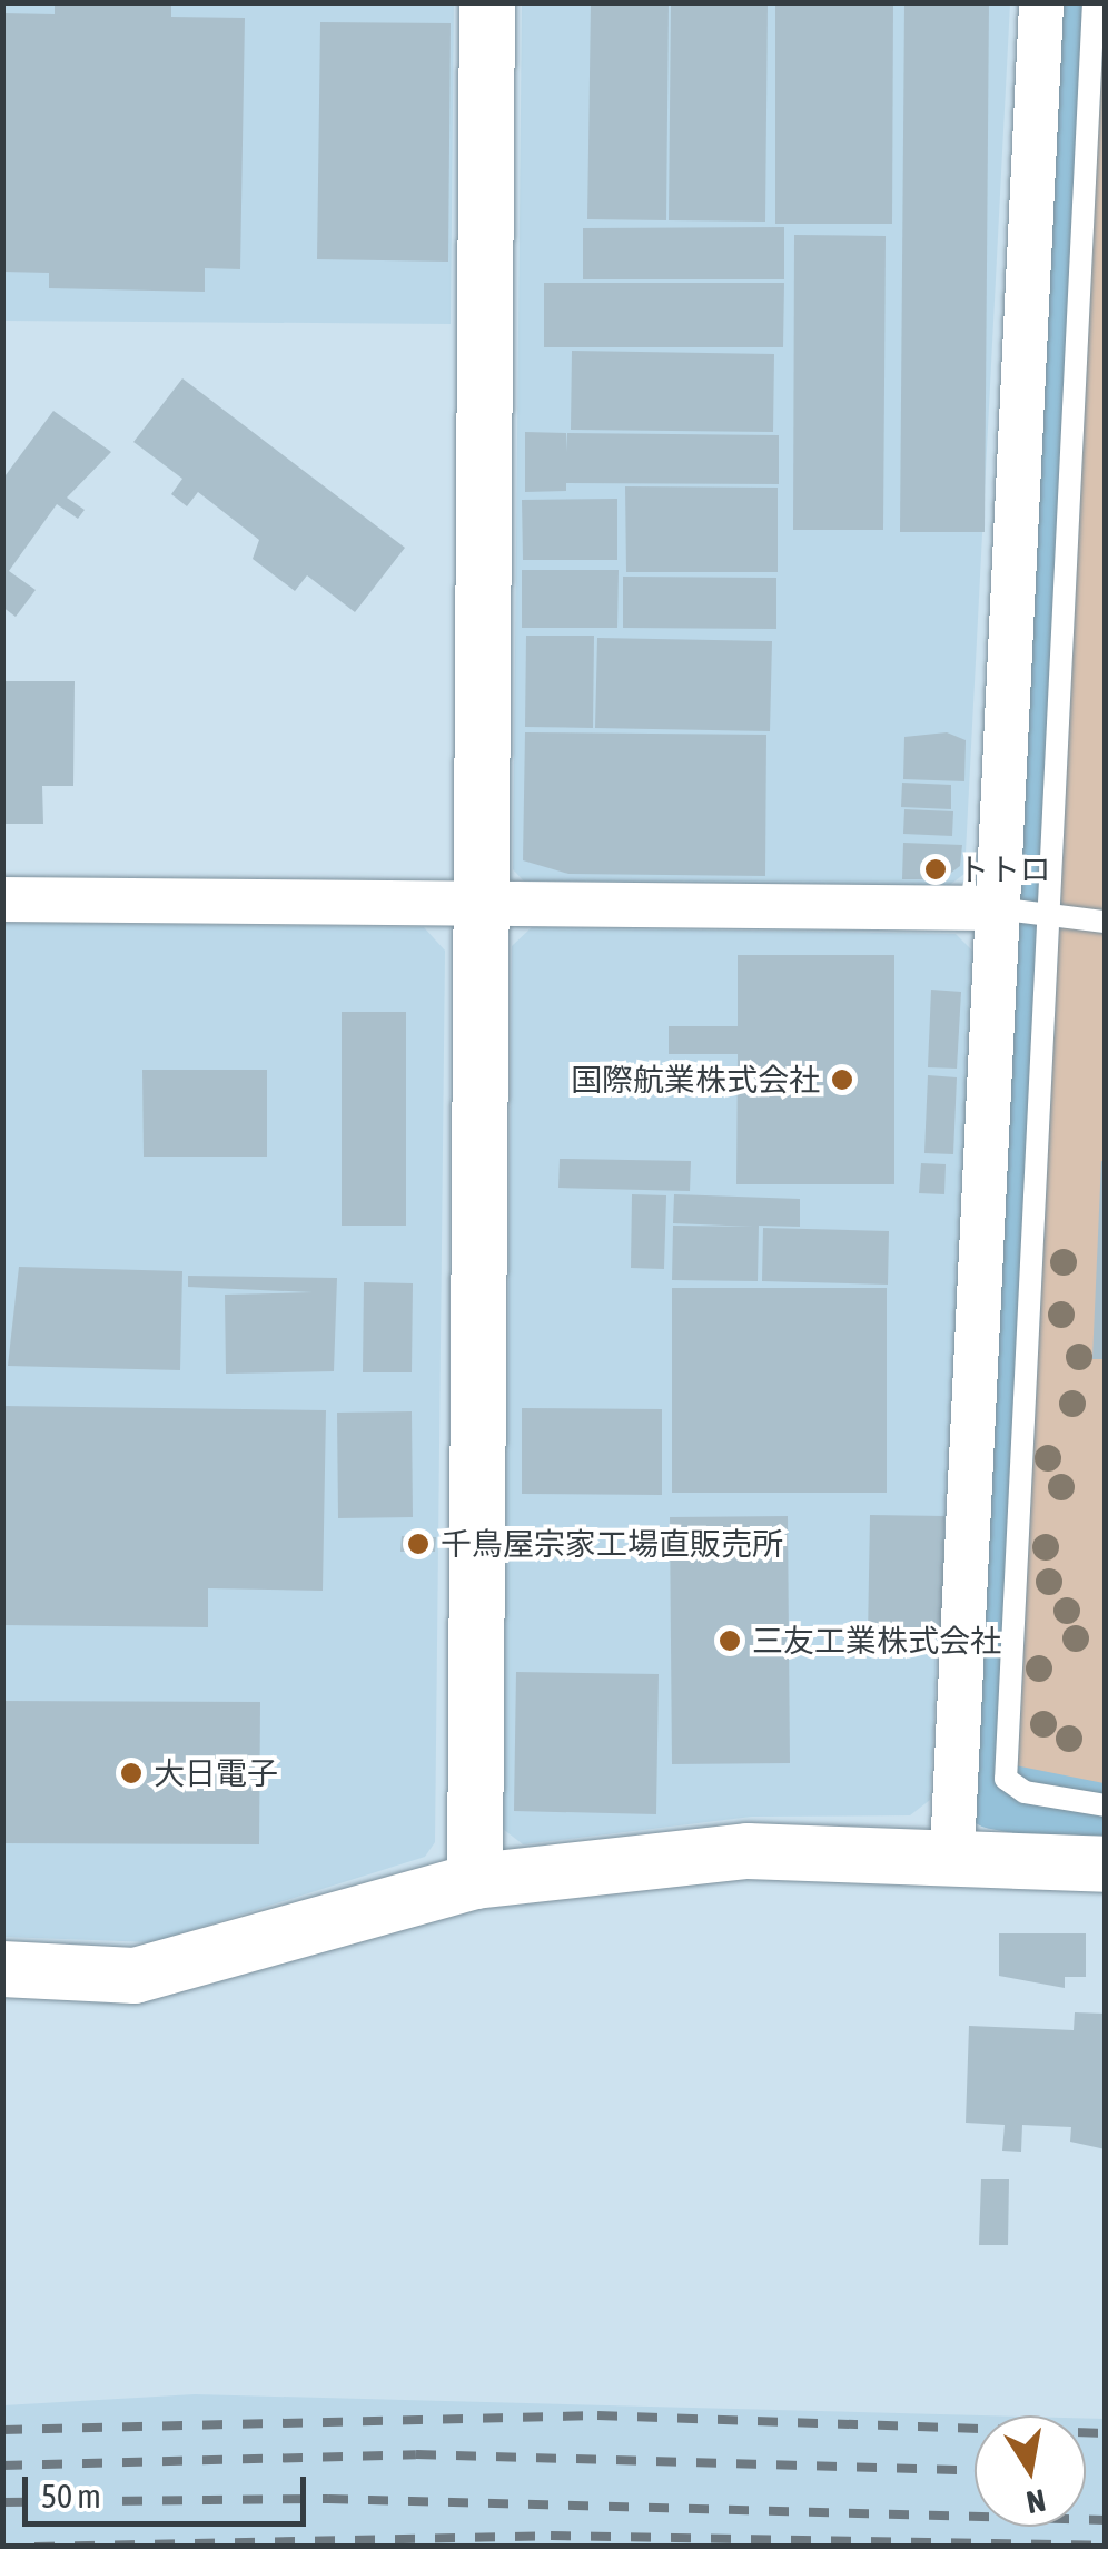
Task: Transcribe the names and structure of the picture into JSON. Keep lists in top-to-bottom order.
{
  "places": [
    "トトロ",
    "国際航業株式会社",
    "千鳥屋宗家工場直販売所",
    "三友工業株式会社",
    "大日電子"
  ],
  "scale_bar": "50 m",
  "north": "bottom"
}
